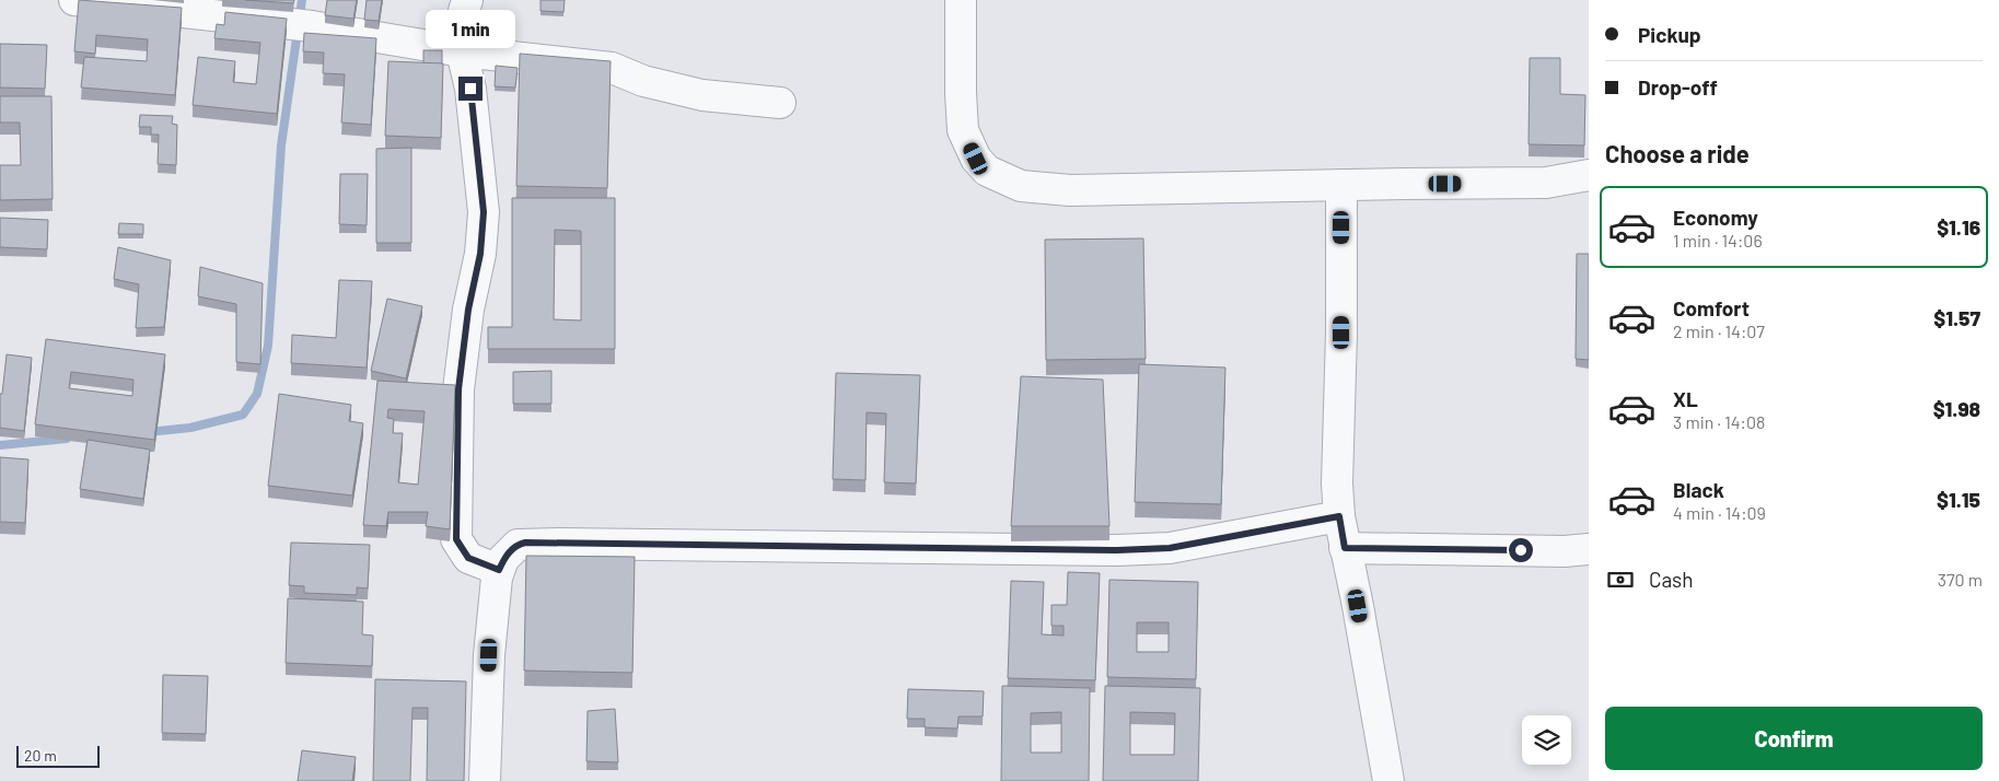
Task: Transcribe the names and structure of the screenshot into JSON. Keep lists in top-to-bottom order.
{
  "scale_bar": "20 m",
  "page": {
    "banner": ["Pickup", "Drop-off"],
    "bubble": "1 min",
    "heading": "Choose a ride",
    "list": [
      {
        "name": "Economy",
        "note": "1 min · 14:06",
        "value": "$1.16"
      },
      {
        "name": "Comfort",
        "note": "2 min · 14:07",
        "value": "$1.57"
      },
      {
        "name": "XL",
        "note": "3 min · 14:08",
        "value": "$1.98"
      },
      {
        "name": "Black",
        "note": "4 min · 14:09",
        "value": "$1.15"
      }
    ],
    "pay": ["Cash", "370 m"],
    "buttons": "Confirm",
    "scale": "20 m"
  }
}
